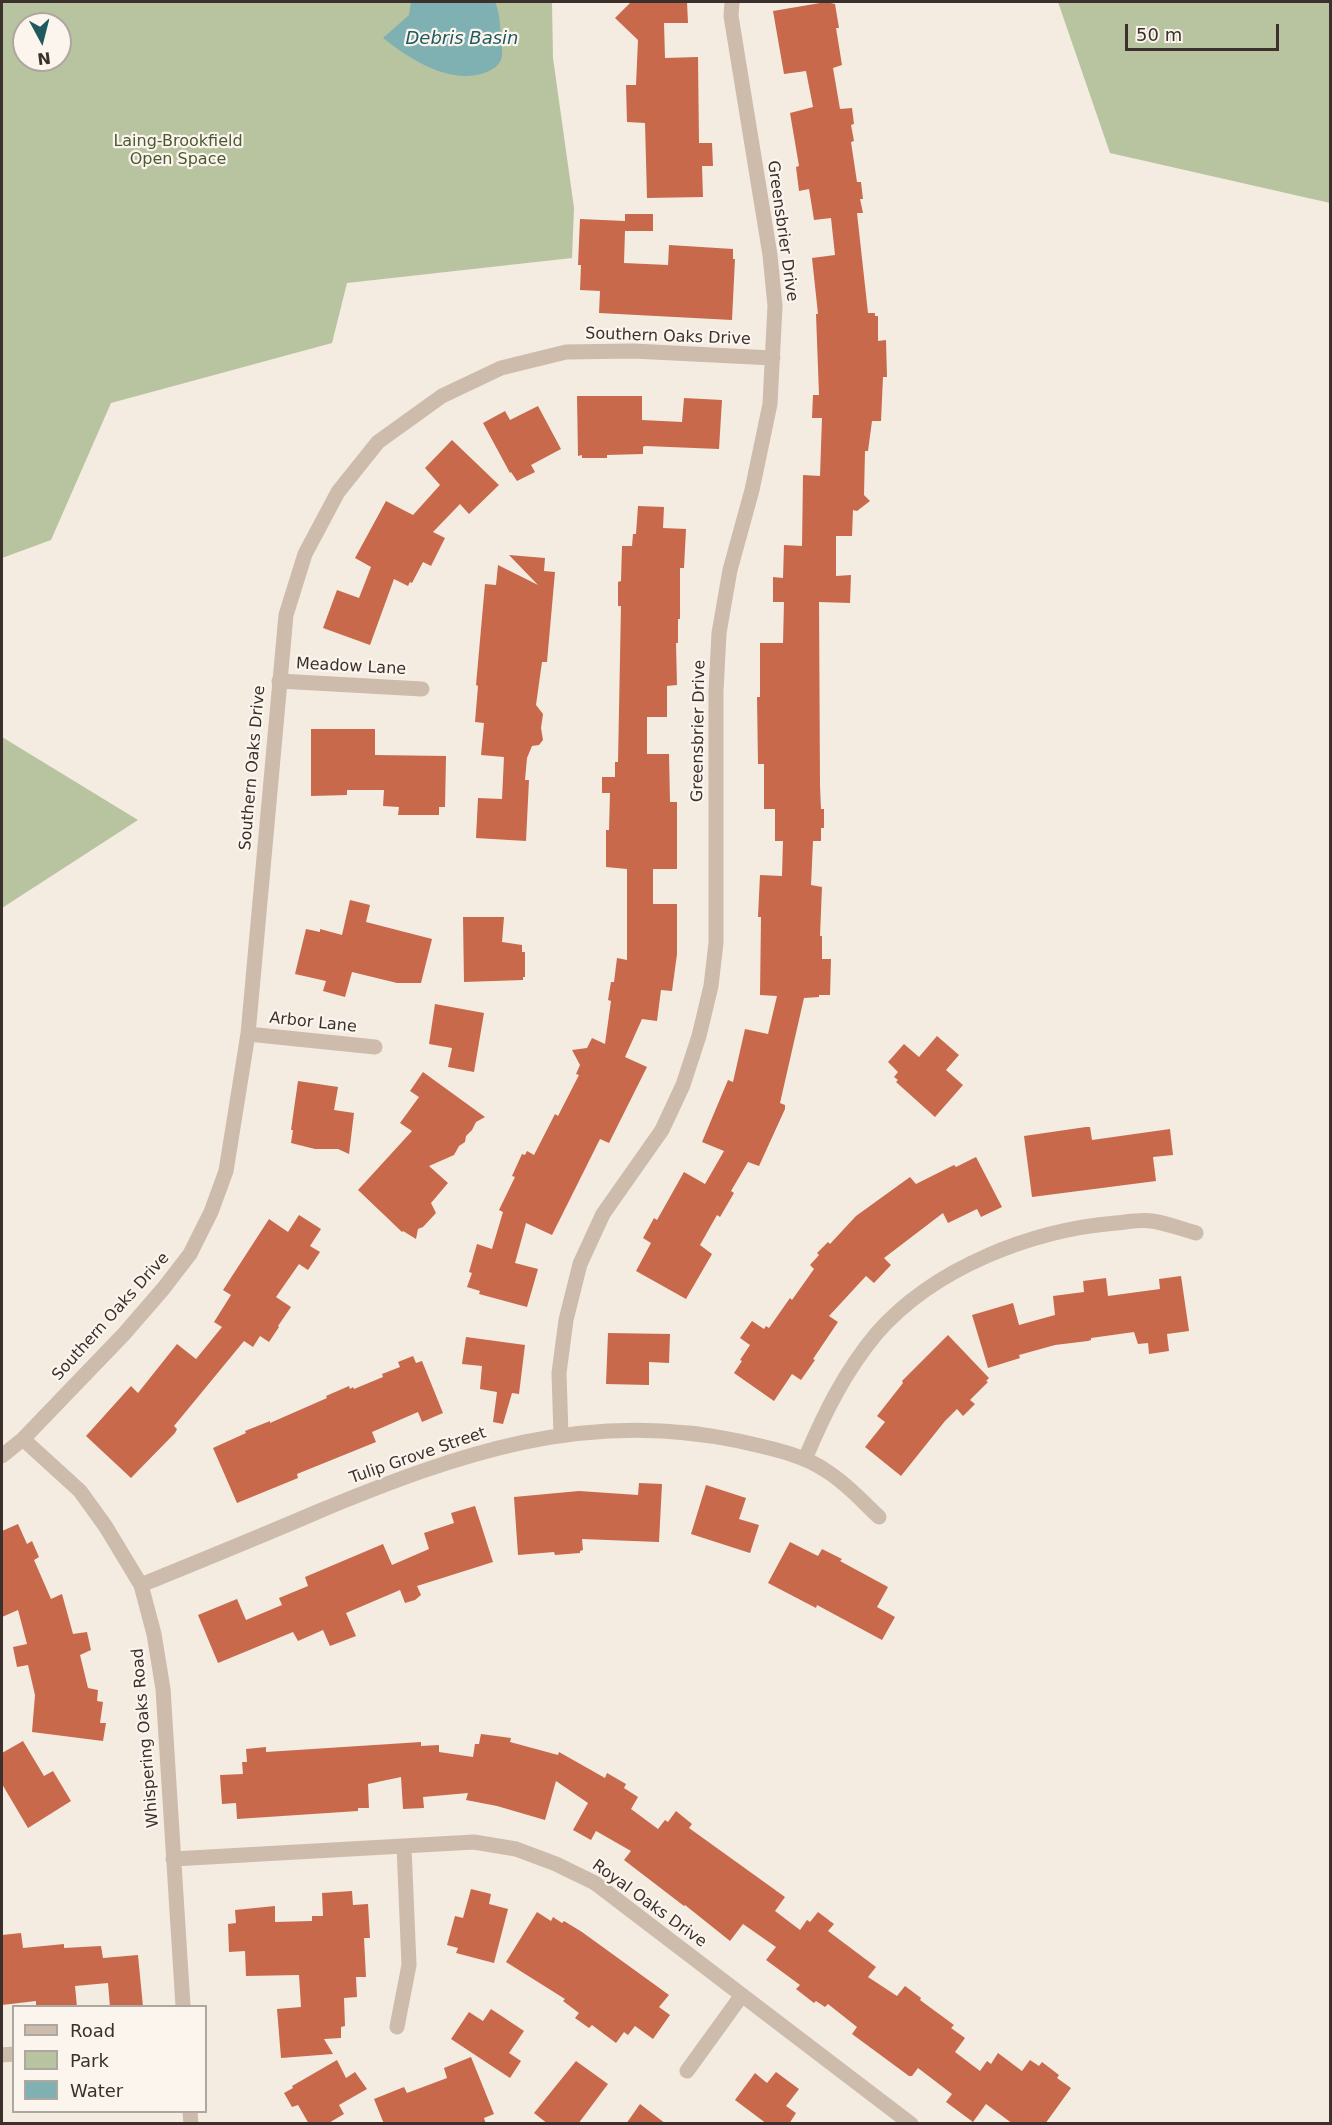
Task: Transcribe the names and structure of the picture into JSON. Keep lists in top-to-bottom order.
{
  "streets": {
    "street": [
      "Greensbrier Drive",
      "Southern Oaks Drive",
      "Meadow Lane",
      "Arbor Lane",
      "Tulip Grove Street",
      "Whispering Oaks Road",
      "Royal Oaks Drive"
    ]
  },
  "crossings": [
    ["Greensbrier Drive", "Southern Oaks Drive"],
    ["Greensbrier Drive", "Tulip Grove Street"],
    ["Southern Oaks Drive", "Meadow Lane"],
    ["Southern Oaks Drive", "Arbor Lane"],
    ["Southern Oaks Drive", "Whispering Oaks Road"],
    ["Tulip Grove Street", "Whispering Oaks Road"],
    ["Whispering Oaks Road", "Royal Oaks Drive"]
  ],
  "water": ["Debris Basin"],
  "parks": ["Laing-Brookfield Open Space"],
  "legend": ["Road", "Park", "Water"],
  "scale_bar": "50 m",
  "north": "bottom"
}
